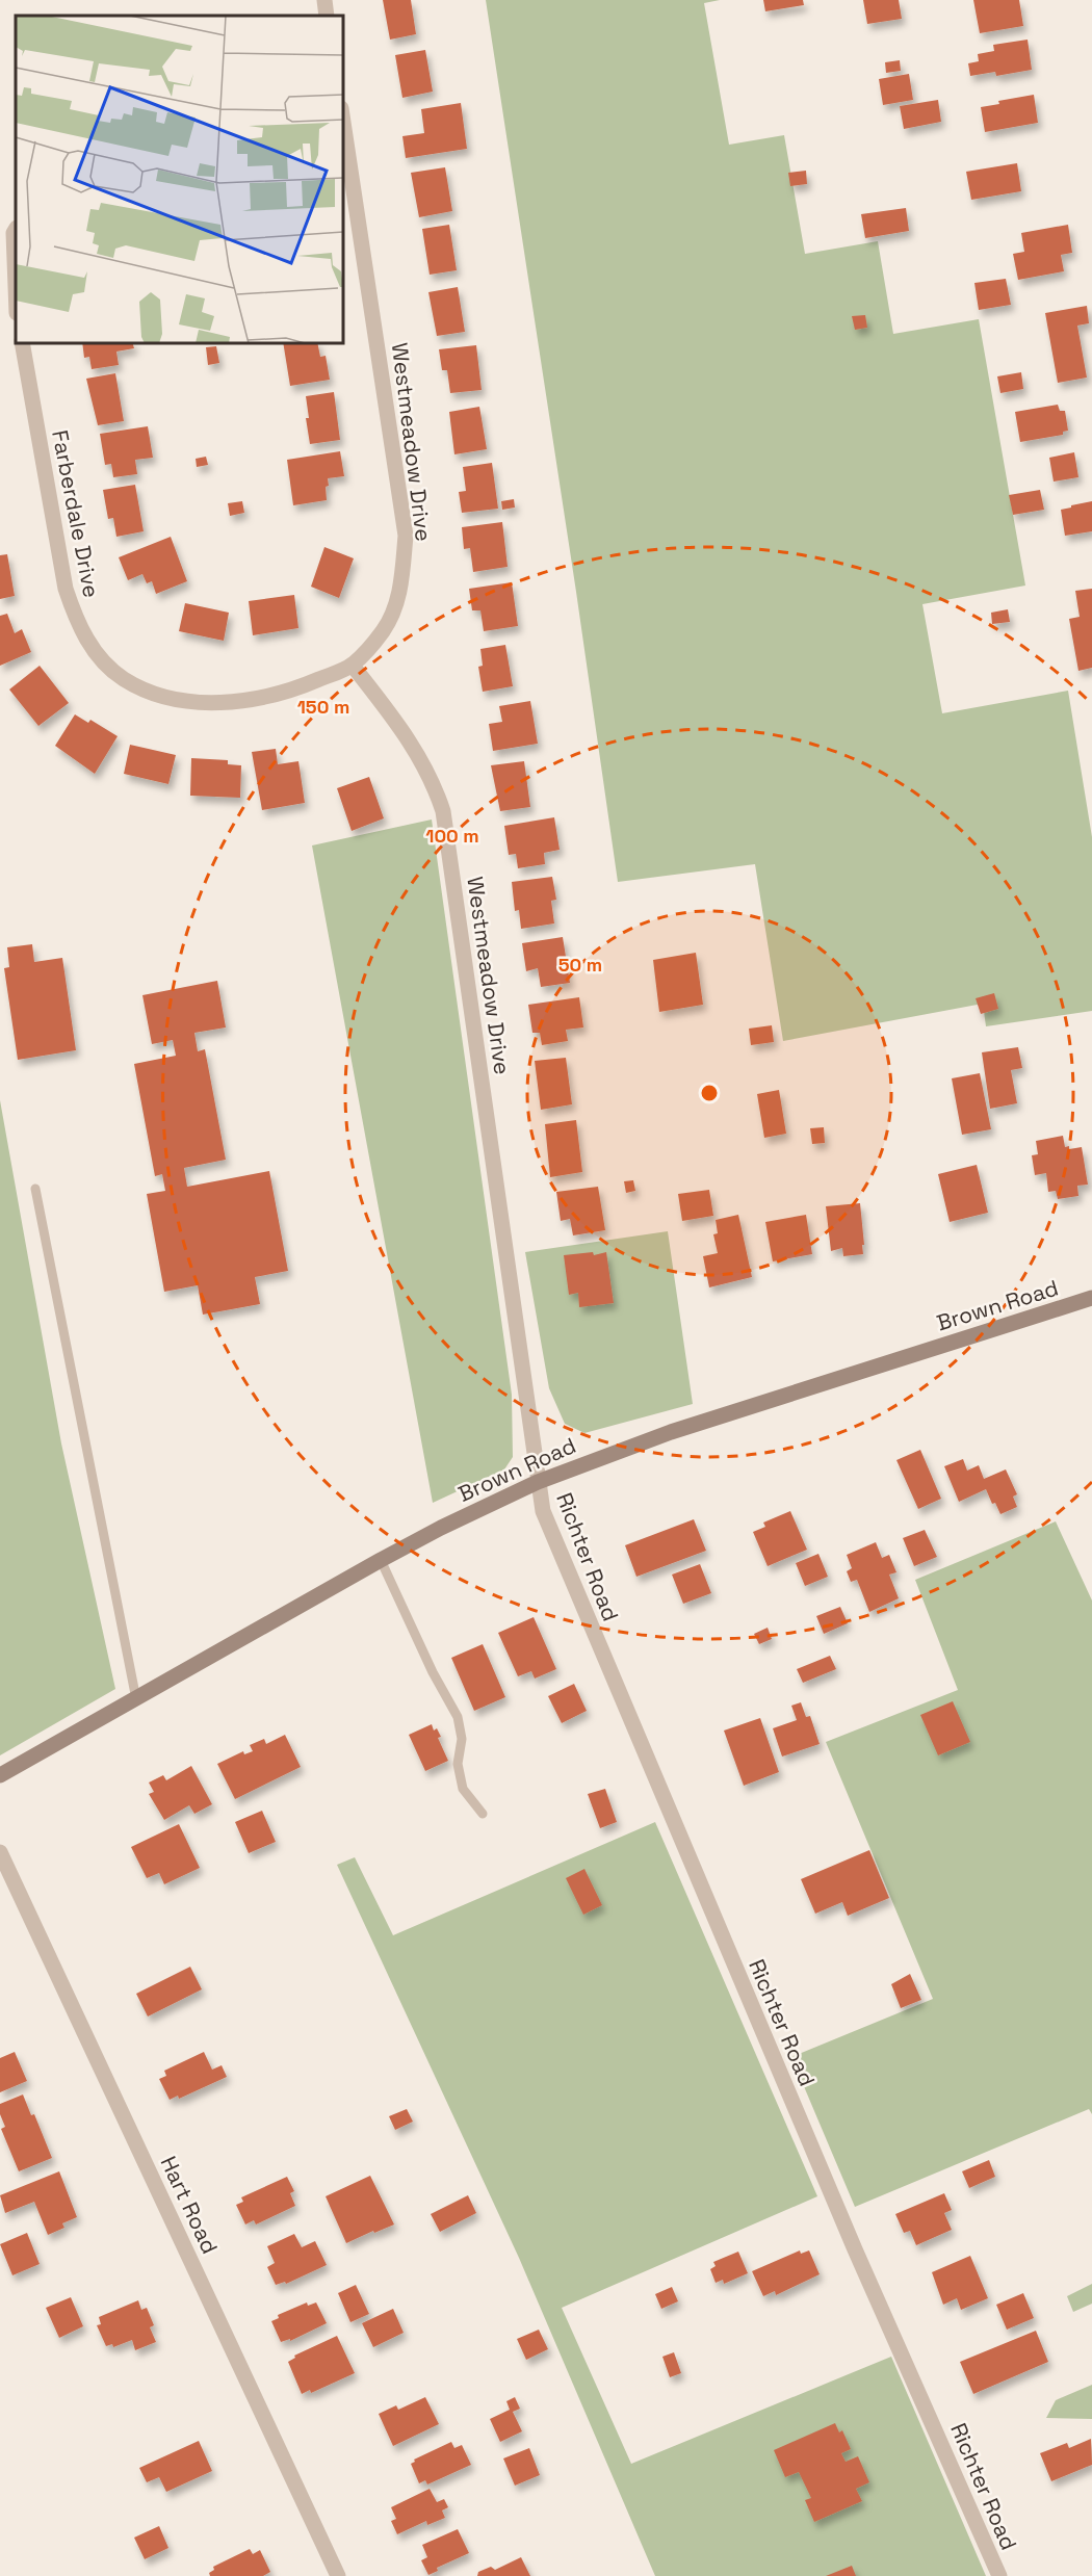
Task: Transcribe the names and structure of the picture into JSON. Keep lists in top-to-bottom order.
{
  "streets": {
    "main road": ["Brown Road"],
    "street": [
      "Westmeadow Drive",
      "Farberdale Drive",
      "Richter Road",
      "Hart Road"
    ]
  },
  "crossings": [
    ["Westmeadow Drive", "Farberdale Drive"],
    ["Westmeadow Drive", "Brown Road"],
    ["Westmeadow Drive", "Richter Road"],
    ["Brown Road", "Richter Road"]
  ],
  "rings": ["150 m", "100 m", "50 m"]
}
